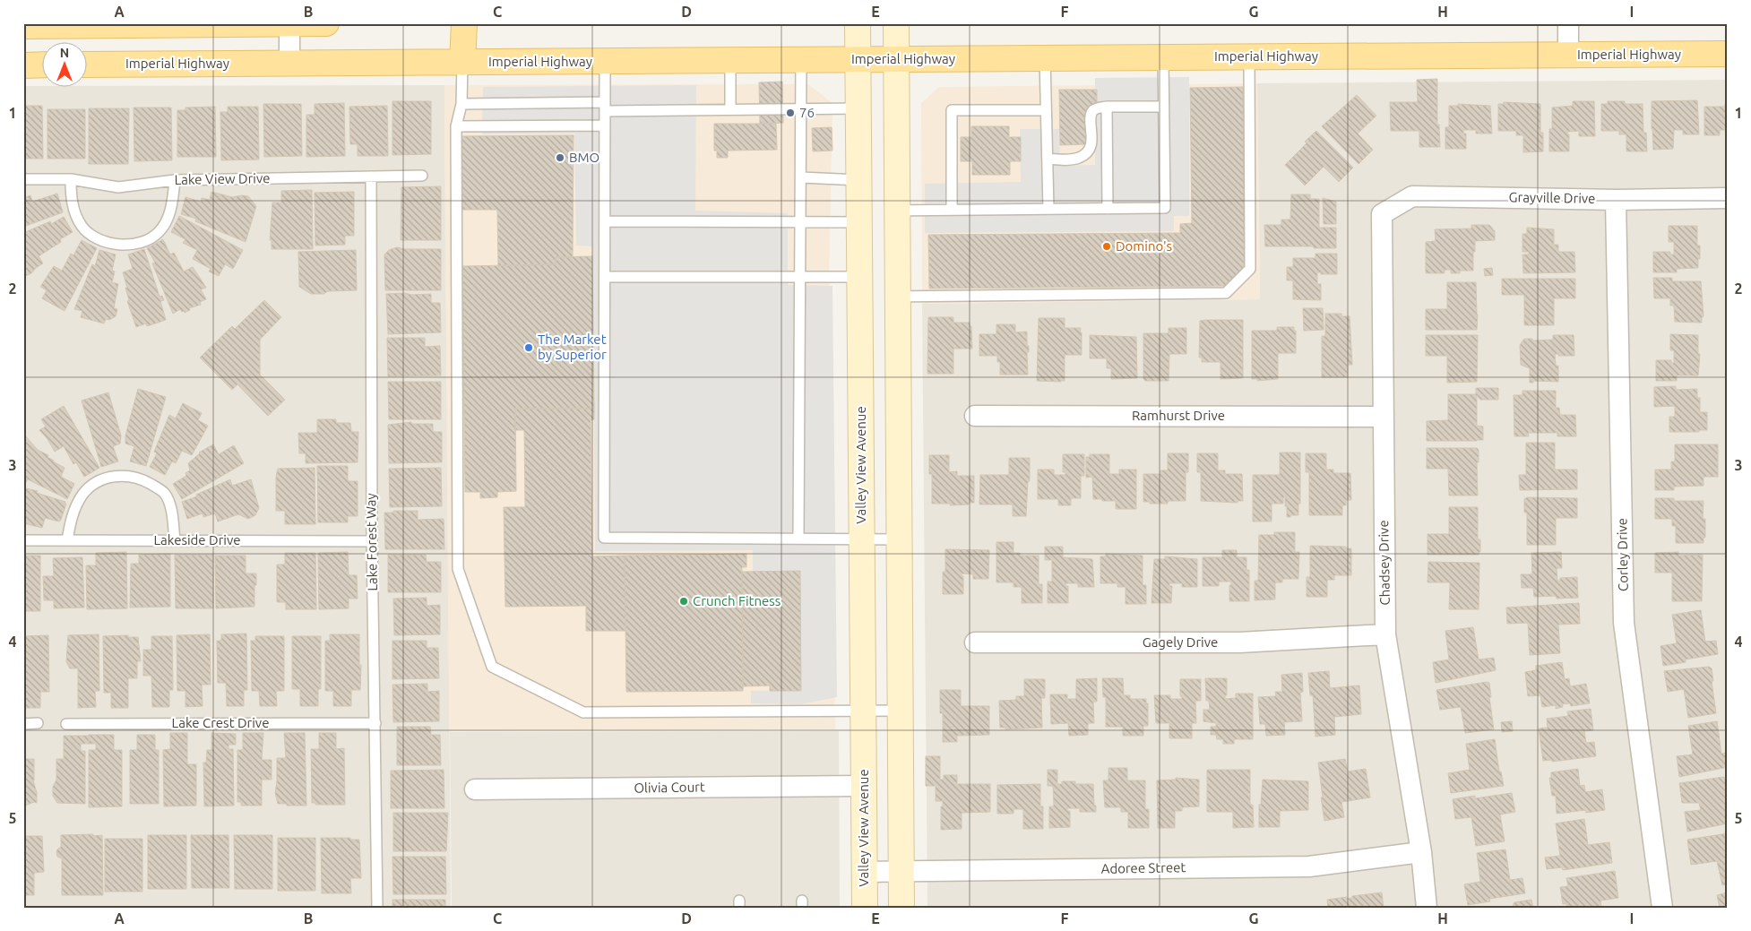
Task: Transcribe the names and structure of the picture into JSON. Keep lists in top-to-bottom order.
{
  "streets": {
    "main road": ["Imperial Highway", "Valley View Avenue"],
    "street": [
      "Grayville Drive",
      "Ramhurst Drive",
      "Corley Drive",
      "Chadsey Drive",
      "Gagely Drive",
      "Olivia Court",
      "Adoree Street"
    ],
    "lane": [
      "Lake View Drive",
      "Lakeside Drive",
      "Lake Forest Way",
      "Lake Crest Drive"
    ]
  },
  "crossings": [
    ["Imperial Highway", "Valley View Avenue"],
    ["Lake View Drive", "Lake Forest Way"],
    ["Grayville Drive", "Corley Drive"],
    ["Grayville Drive", "Chadsey Drive"],
    ["Ramhurst Drive", "Chadsey Drive"],
    ["Valley View Avenue", "Olivia Court"],
    ["Valley View Avenue", "Adoree Street"],
    ["Lakeside Drive", "Lake Forest Way"],
    ["Lake Forest Way", "Lake Crest Drive"],
    ["Chadsey Drive", "Gagely Drive"],
    ["Chadsey Drive", "Adoree Street"]
  ],
  "places": [
    "76",
    "BMO",
    "Domino's",
    "The Market by Superior",
    "Crunch Fitness"
  ],
  "north": "top",
  "grid": {
    "columns": [
      "A",
      "B",
      "C",
      "D",
      "E",
      "F",
      "G",
      "H",
      "I"
    ],
    "rows": [
      "1",
      "2",
      "3",
      "4",
      "5"
    ]
  }
}
